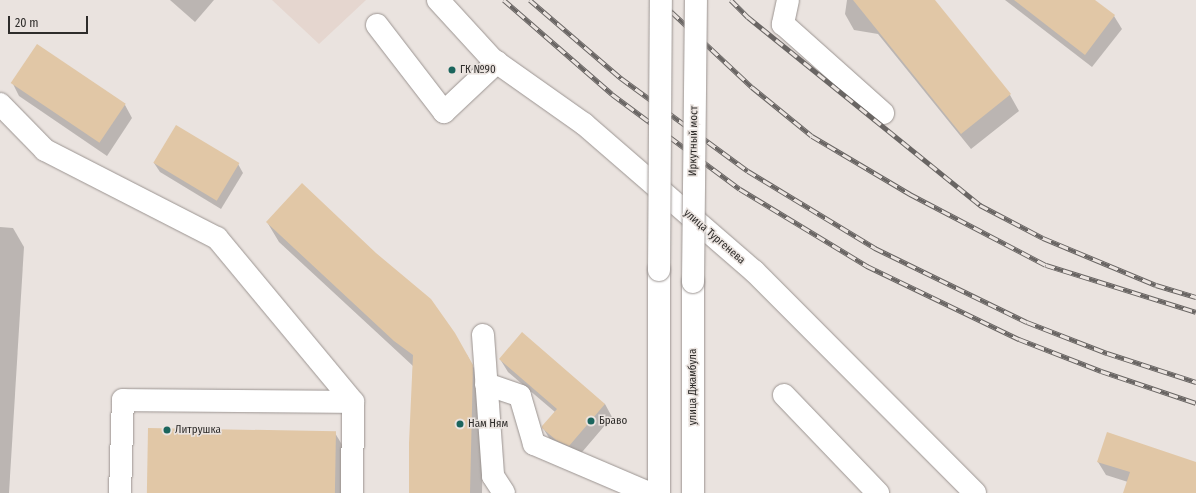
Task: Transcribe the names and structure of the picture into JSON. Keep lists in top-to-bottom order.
{
  "streets": {
    "main road": ["Иркутный мост", "улица Тургенева", "улица Джамбула"]
  },
  "crossings": [
    ["Иркутный мост", "улица Джамбула"]
  ],
  "places": [
    "ГК №90",
    "Браво",
    "Нам Ням",
    "Литрушка"
  ],
  "scale_bar": "20 m"
}
